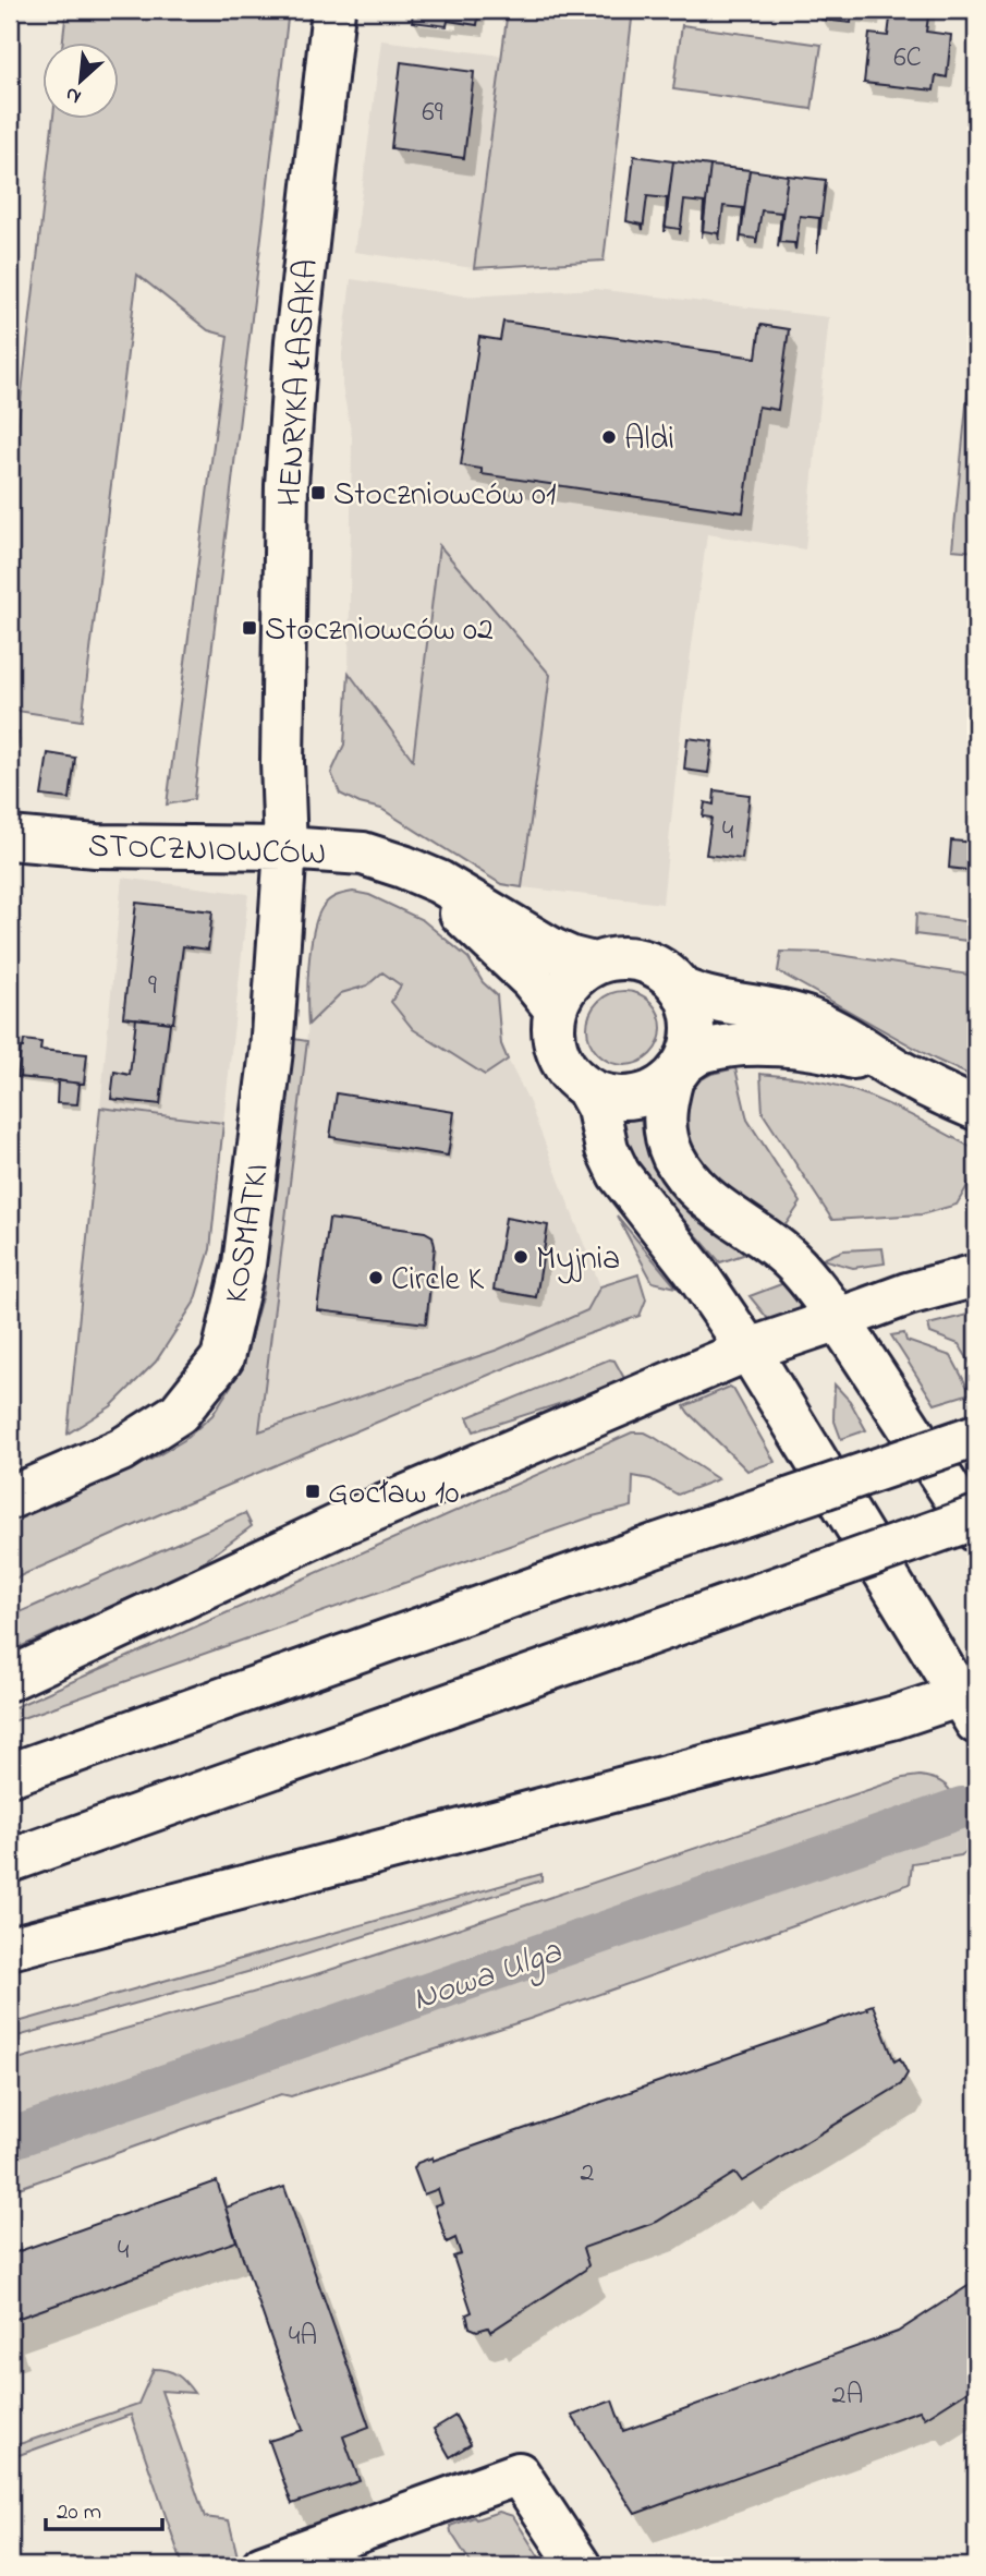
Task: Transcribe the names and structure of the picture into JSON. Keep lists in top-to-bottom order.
{
  "streets": {
    "street": ["HENRYKA ŁASAKA", "STOCZNIOWCÓW", "KOSMATKI"]
  },
  "crossings": [
    ["HENRYKA ŁASAKA", "STOCZNIOWCÓW"],
    ["HENRYKA ŁASAKA", "KOSMATKI"],
    ["STOCZNIOWCÓW", "KOSMATKI"]
  ],
  "water": ["Nowa Ulga"],
  "places": {
    "other": ["Aldi", "Myjnia", "Circle K"],
    "transit": ["Stoczniowców 01", "Stoczniowców 02", "Gocław 10"]
  },
  "house_numbers": [
    "6C",
    "69",
    "4",
    "9",
    "2",
    "4",
    "4A",
    "2A"
  ],
  "scale_bar": "20 m",
  "north": "bottom left"
}
